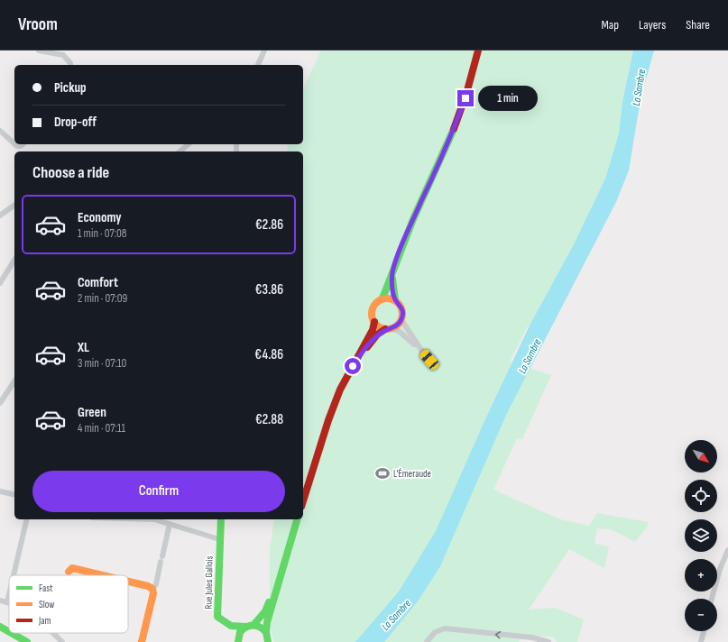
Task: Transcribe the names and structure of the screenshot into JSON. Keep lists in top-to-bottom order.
{
  "streets": {
    "street": ["Rue Jules Gallois"]
  },
  "water": ["La Sambre"],
  "places": {
    "sports": ["L'Émeraude"]
  },
  "legend": ["Fast", "Slow", "Jam"],
  "north": "bottom right",
  "page": {
    "header": "Vroom",
    "nav": ["Map", "Layers", "Share"],
    "banner": ["Pickup", "Drop-off"],
    "bubble": "1 min",
    "heading": "Choose a ride",
    "list": [
      {
        "name": "Economy",
        "note": "1 min · 07:08",
        "value": "€2.86"
      },
      {
        "name": "Comfort",
        "note": "2 min · 07:09",
        "value": "€3.86"
      },
      {
        "name": "XL",
        "note": "3 min · 07:10",
        "value": "€4.86"
      },
      {
        "name": "Green",
        "note": "4 min · 07:11",
        "value": "€2.88"
      }
    ],
    "map_buttons": ["+", "−"],
    "buttons": "Confirm"
  }
}
